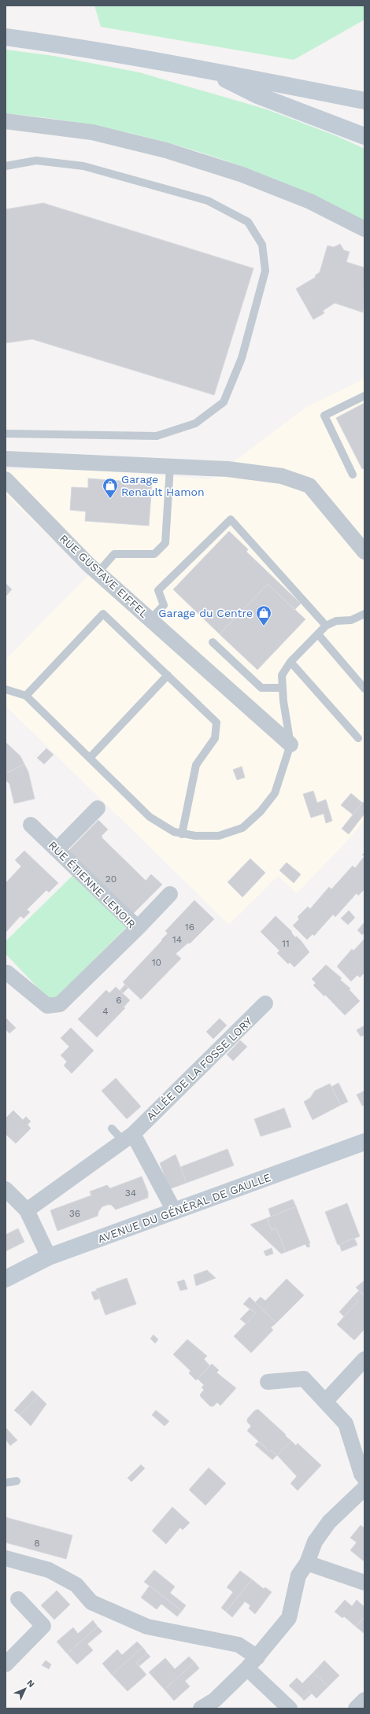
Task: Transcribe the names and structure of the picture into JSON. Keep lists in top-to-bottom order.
{
  "streets": {
    "main road": ["AVENUE DU GÉNÉRAL DE GAULLE"],
    "street": ["RUE GUSTAVE EIFFEL", "RUE ÉTIENNE LENOIR", "ALLÉE DE LA FOSSE LORY"]
  },
  "places": {
    "shop": ["Garage Renault Hamon", "Garage du Centre"]
  },
  "house_numbers": [
    "20",
    "16",
    "14",
    "11",
    "10",
    "6",
    "4",
    "34",
    "36",
    "8"
  ],
  "north": "top right"
}
